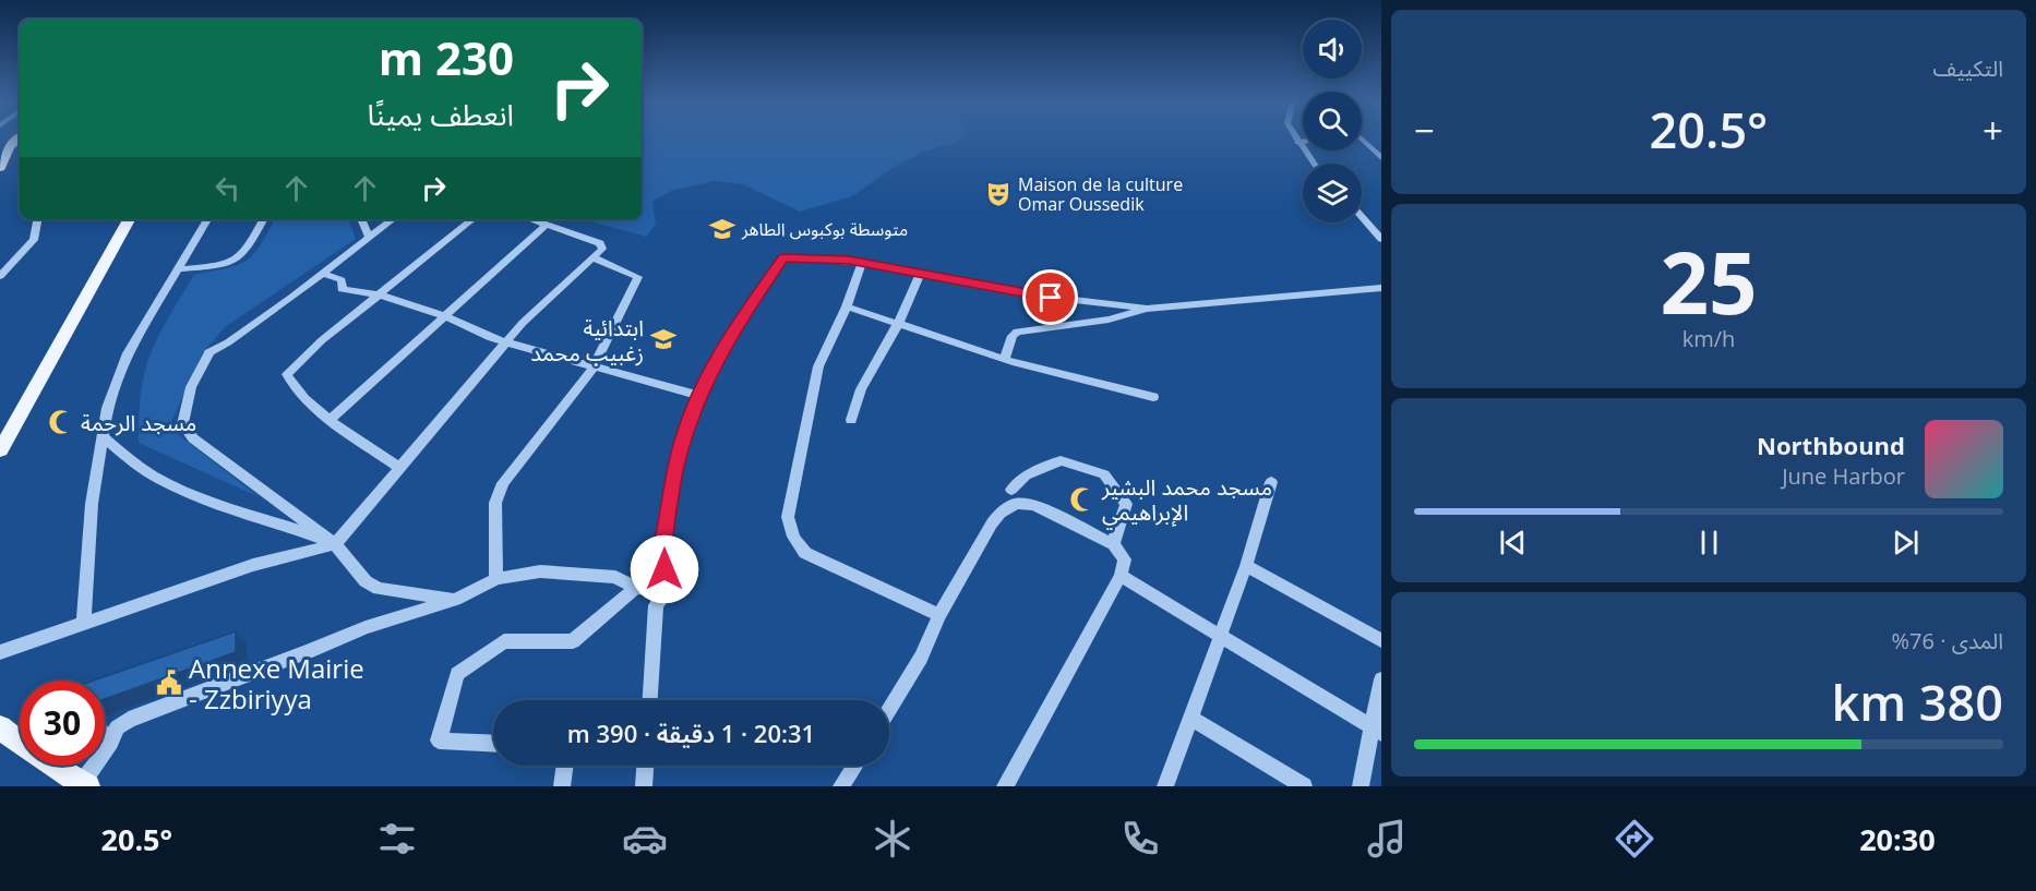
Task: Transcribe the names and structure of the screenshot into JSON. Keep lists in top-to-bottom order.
{
  "places": {
    "theatre": ["Maison de la culture Omar Oussedik"],
    "school or university": ["متوسطة بوكبوس الطاهر", "ابتدائية زغبيب محمد"],
    "mosque": ["مسجد الرحمة", "مسجد محمد البشير الإبراهيمي"],
    "public building": ["Annexe Mairie - Zzbiriyya"]
  },
  "page": {
    "tile": [
      "التكييف",
      ["25", "km/h"],
      ["المدى · 76%", "380 km"]
    ],
    "turn": ["230 m", "انعطف يمينًا"],
    "heat": ["−", "20.5°", "+"],
    "song": ["Northbound", "June Harbor"],
    "limit": "30",
    "trip": "20:31 · 1 دقيقة · 390 m",
    "tabs": ["20:30", "20.5°"]
  }
}
